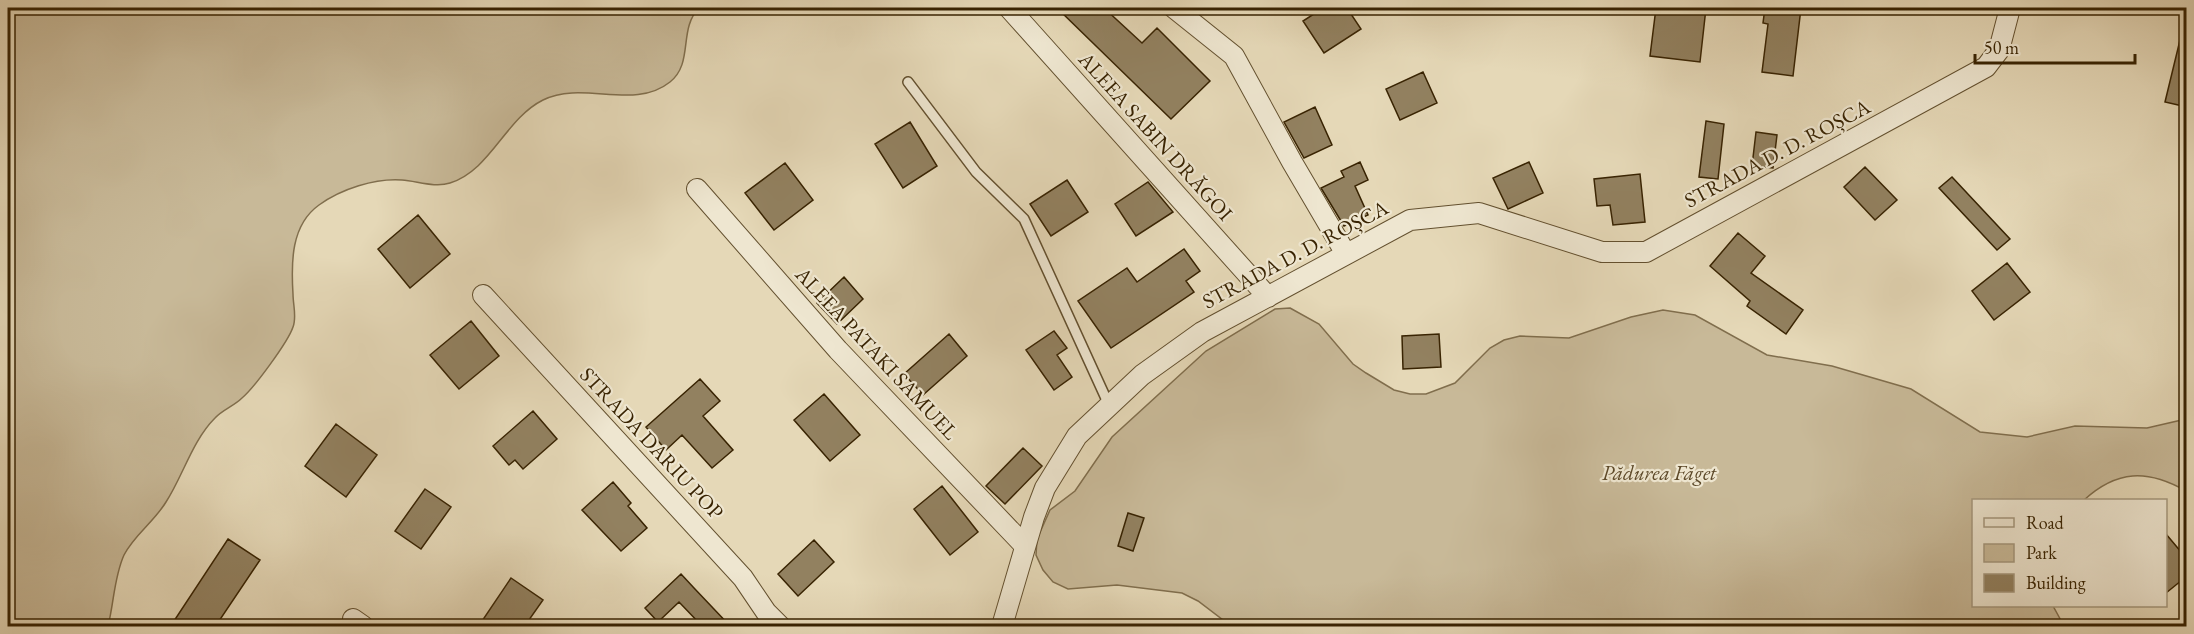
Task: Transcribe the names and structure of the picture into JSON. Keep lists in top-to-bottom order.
{
  "streets": {
    "street": [
      "ALEEA SABIN DRĂGOI",
      "STRADA D. D. ROȘCA",
      "ALEEA PATAKI SAMUEL",
      "STRADA DARIU POP"
    ]
  },
  "crossings": [
    ["ALEEA SABIN DRĂGOI", "STRADA D. D. ROȘCA"],
    ["STRADA D. D. ROȘCA", "ALEEA PATAKI SAMUEL"]
  ],
  "parks": ["Pădurea Făget"],
  "legend": ["Road", "Park", "Building"],
  "scale_bar": "50 m"
}
